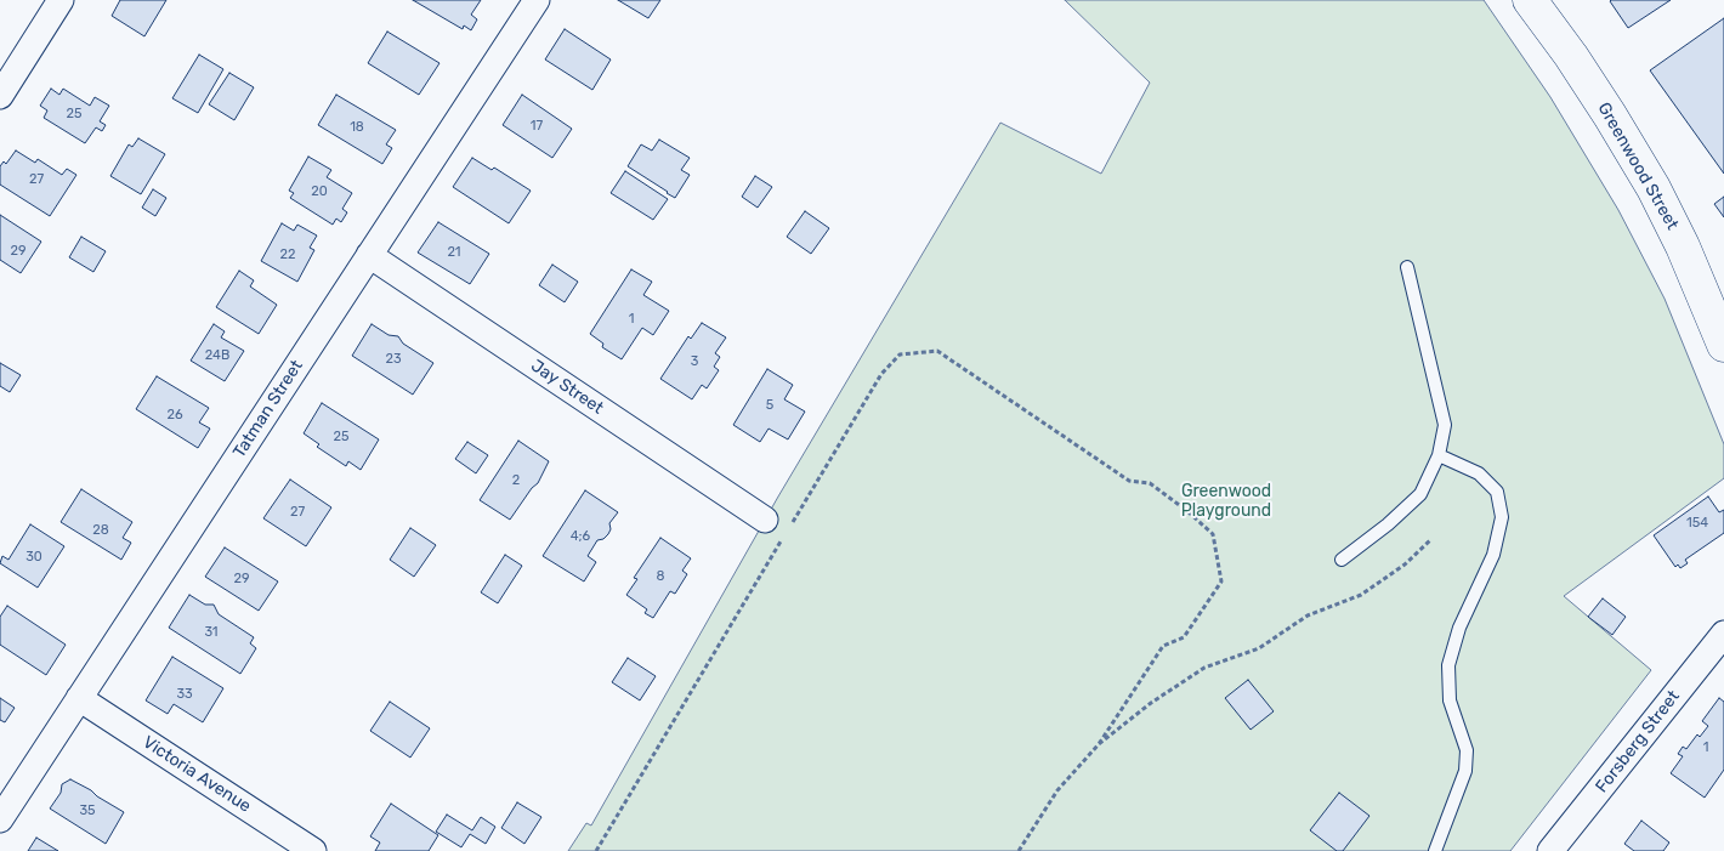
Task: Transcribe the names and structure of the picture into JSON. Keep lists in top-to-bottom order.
{
  "streets": {
    "main road": ["Greenwood Street"],
    "street": [
      "Jay Street",
      "Tatman Street",
      "Forsberg Street",
      "Victoria Avenue"
    ]
  },
  "crossings": [
    ["Jay Street", "Tatman Street"],
    ["Tatman Street", "Victoria Avenue"]
  ],
  "parks": ["Greenwood Playground"],
  "house_numbers": [
    "25",
    "17",
    "18",
    "27",
    "20",
    "29",
    "21",
    "22",
    "1",
    "24B",
    "23",
    "3",
    "5",
    "26",
    "25",
    "2",
    "27",
    "154",
    "28",
    "4;6",
    "30",
    "8",
    "29",
    "31",
    "33",
    "1",
    "35"
  ]
}
